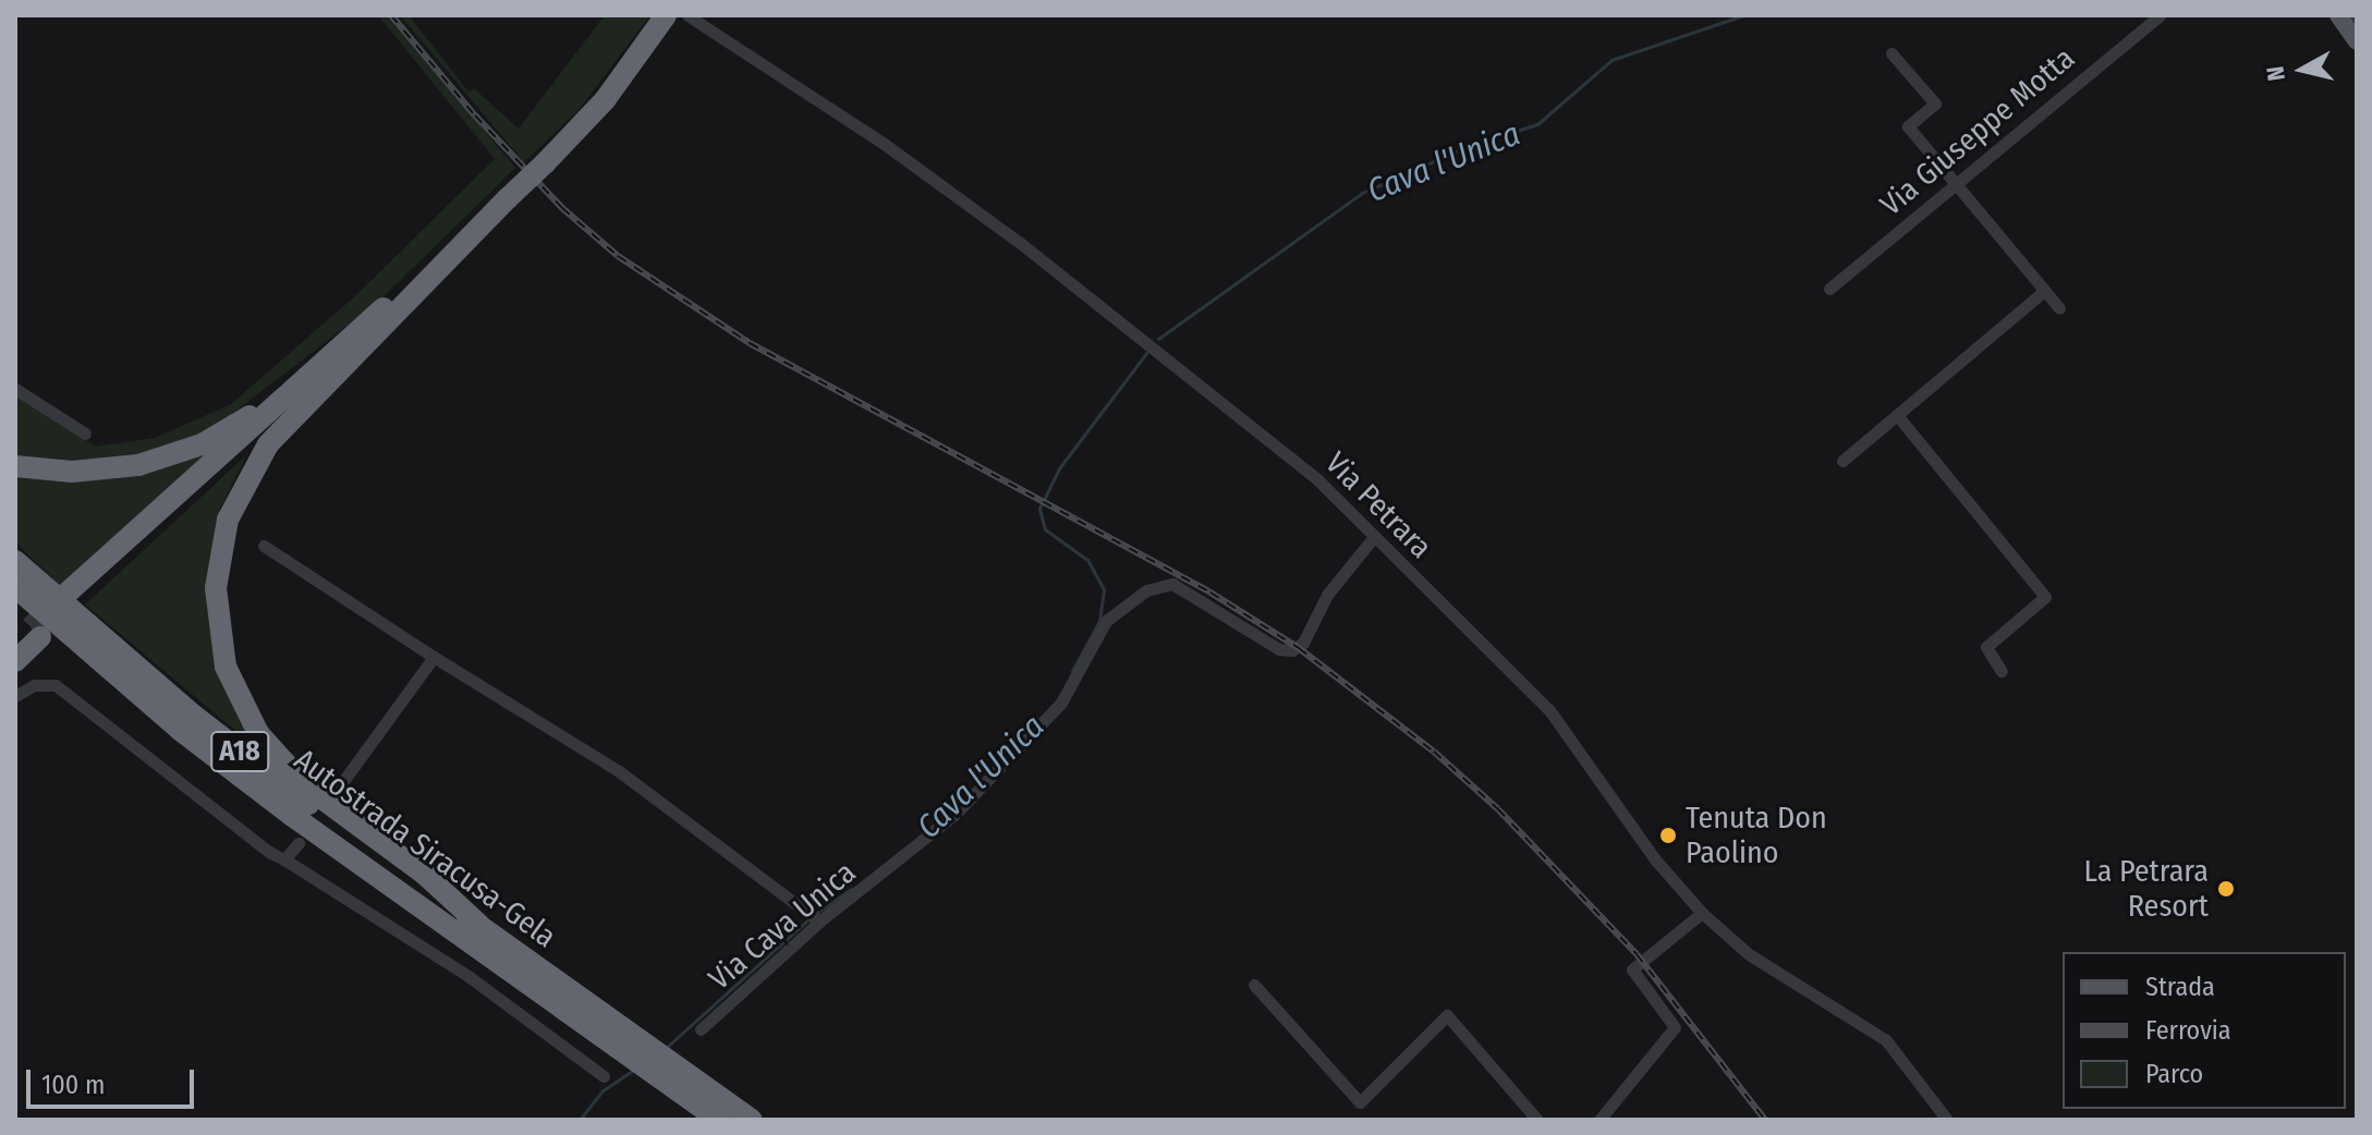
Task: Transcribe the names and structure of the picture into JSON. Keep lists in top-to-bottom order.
{
  "streets": {
    "highway": ["A18", "Autostrada Siracusa-Gela"],
    "street": ["Via Giuseppe Motta", "Via Petrara", "Via Cava Unica"]
  },
  "crossings": [
    ["Via Petrara", "Via Cava Unica"]
  ],
  "water": ["Cava l'Unica"],
  "places": ["Tenuta Don Paolino", "La Petrara Resort"],
  "legend": ["Strada", "Ferrovia", "Parco"],
  "scale_bar": "100 m",
  "north": "left"
}
